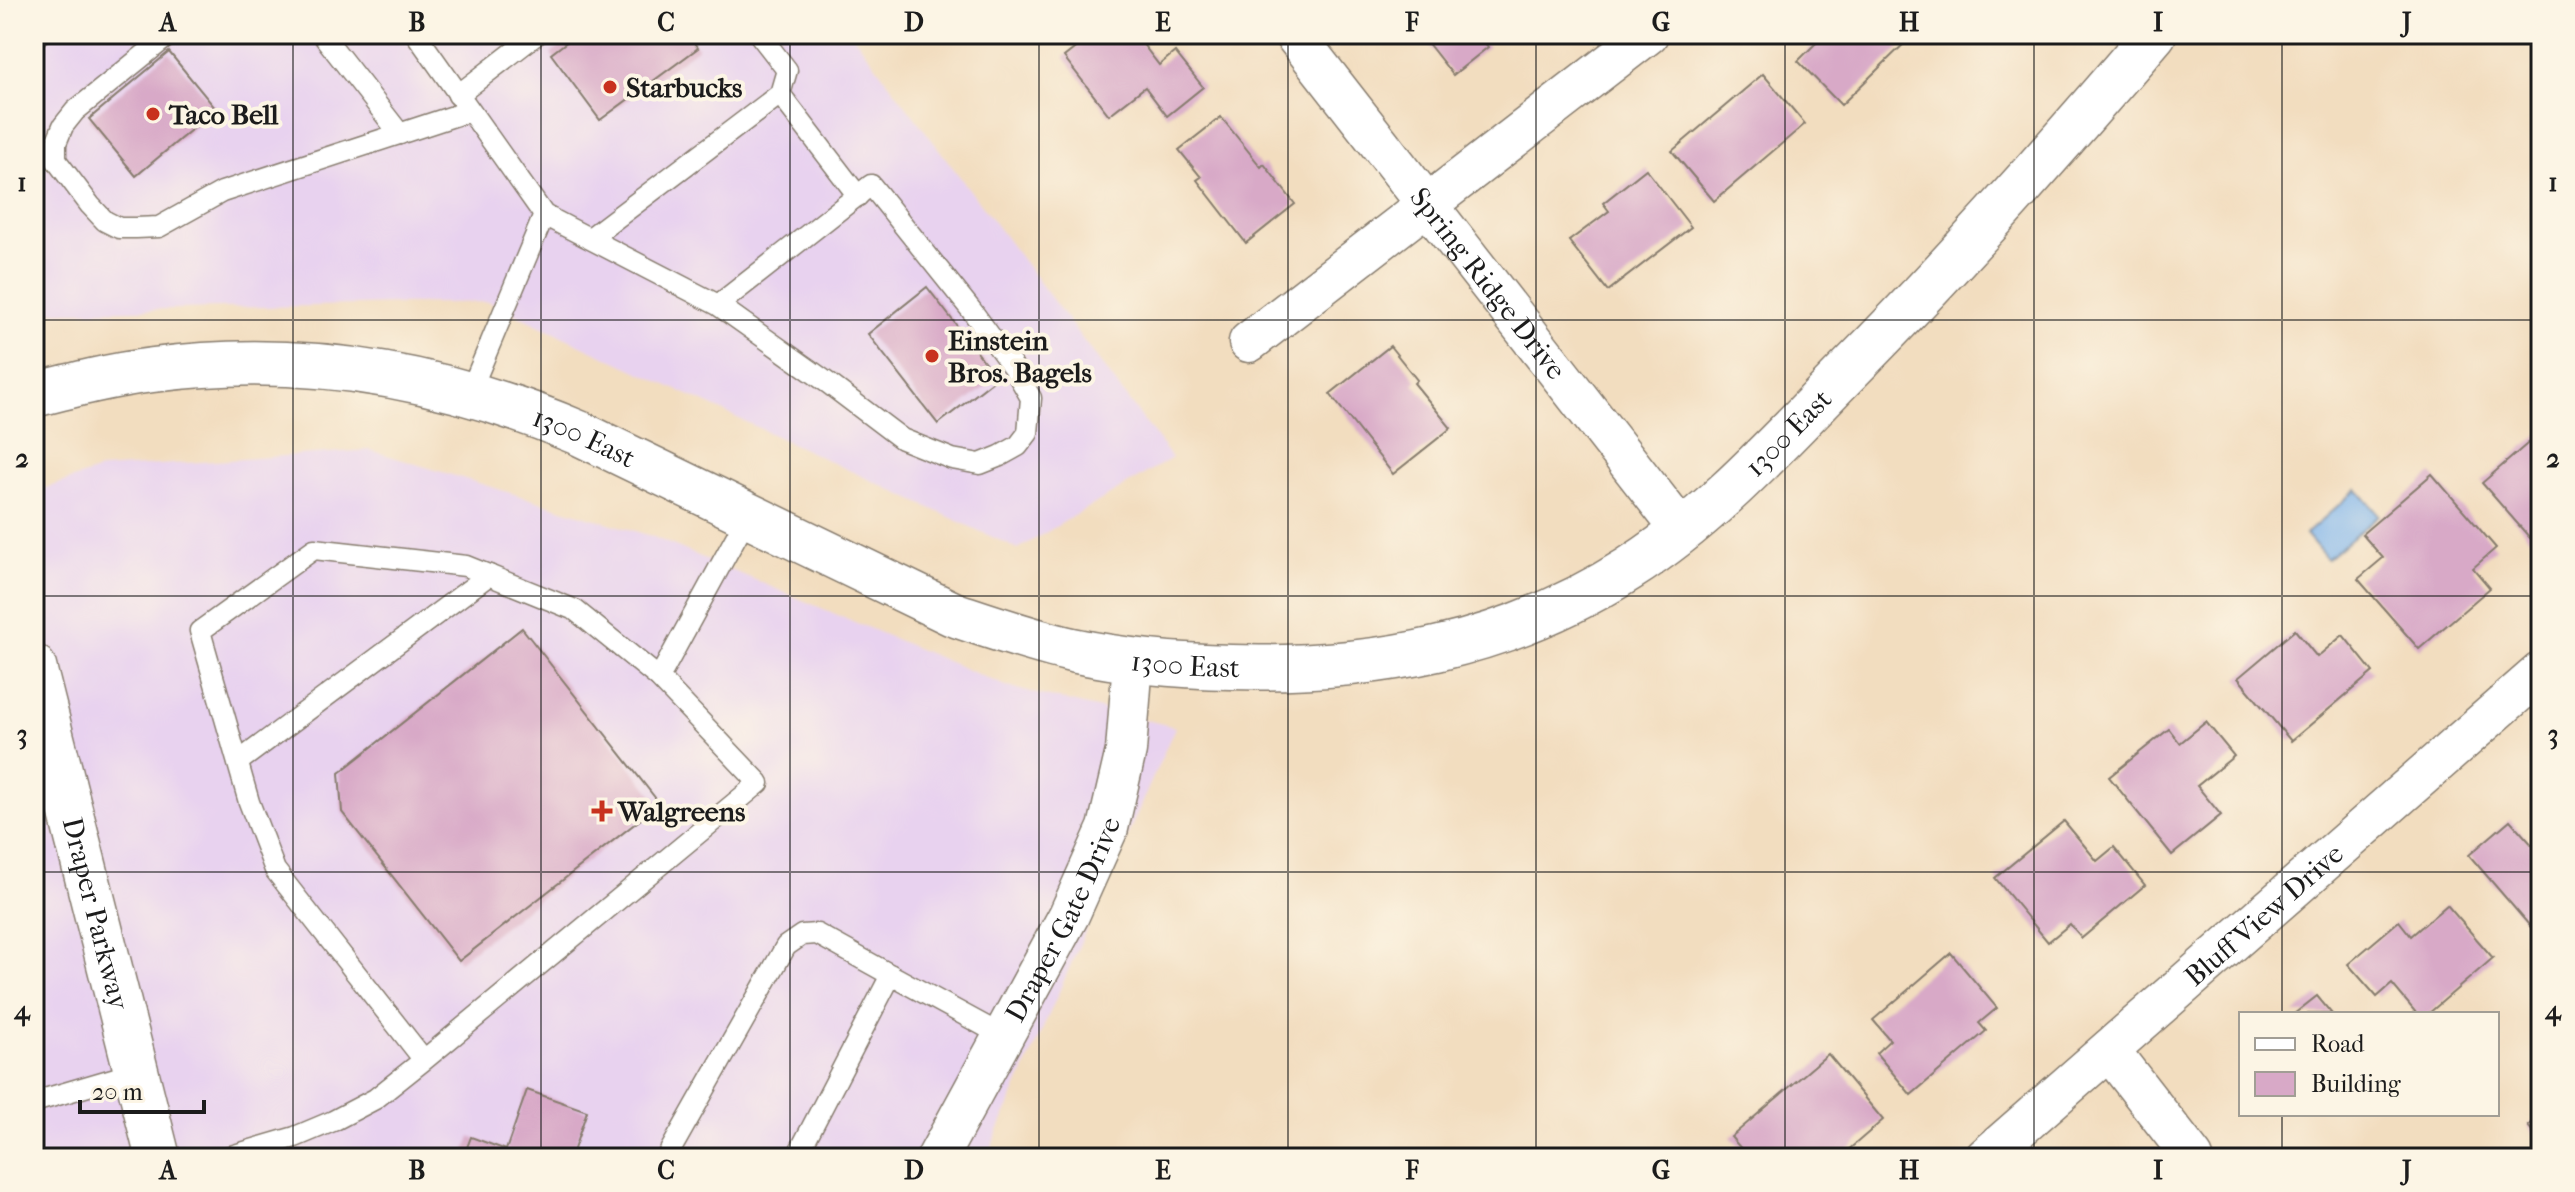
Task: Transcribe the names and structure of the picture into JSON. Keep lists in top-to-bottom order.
{
  "streets": {
    "main road": ["1300 East", "Draper Parkway"],
    "street": ["Spring Ridge Drive", "Bluff View Drive", "Draper Gate Drive"]
  },
  "crossings": [
    ["Spring Ridge Drive", "1300 East"],
    ["1300 East", "Draper Gate Drive"]
  ],
  "places": {
    "other": ["Starbucks", "Taco Bell", "Einstein Bros. Bagels"],
    "health": ["Walgreens"]
  },
  "legend": ["Road", "Building"],
  "scale_bar": "20 m",
  "grid": {
    "columns": [
      "A",
      "B",
      "C",
      "D",
      "E",
      "F",
      "G",
      "H",
      "I",
      "J"
    ],
    "rows": [
      "1",
      "2",
      "3",
      "4"
    ]
  }
}
